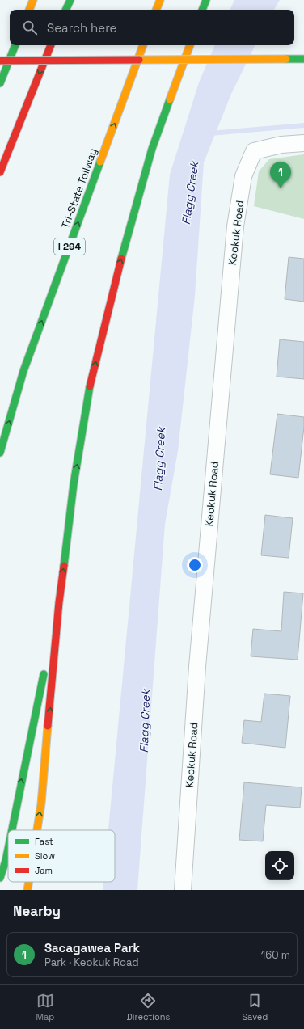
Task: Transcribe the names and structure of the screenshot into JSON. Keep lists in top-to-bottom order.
{
  "streets": {
    "main road": ["Tri-State Tollway", "I 294"],
    "street": ["Keokuk Road"]
  },
  "water": ["Flagg Creek"],
  "legend": ["Fast", "Slow", "Jam"],
  "page": {
    "search": "Search here",
    "pins": "1",
    "heading": "Nearby",
    "list": [
      {
        "mark": "1",
        "name": "Sacagawea Park",
        "note": "Park · Keokuk Road",
        "value": "160 m"
      }
    ],
    "nav": ["Map", "Directions", "Saved"]
  }
}
